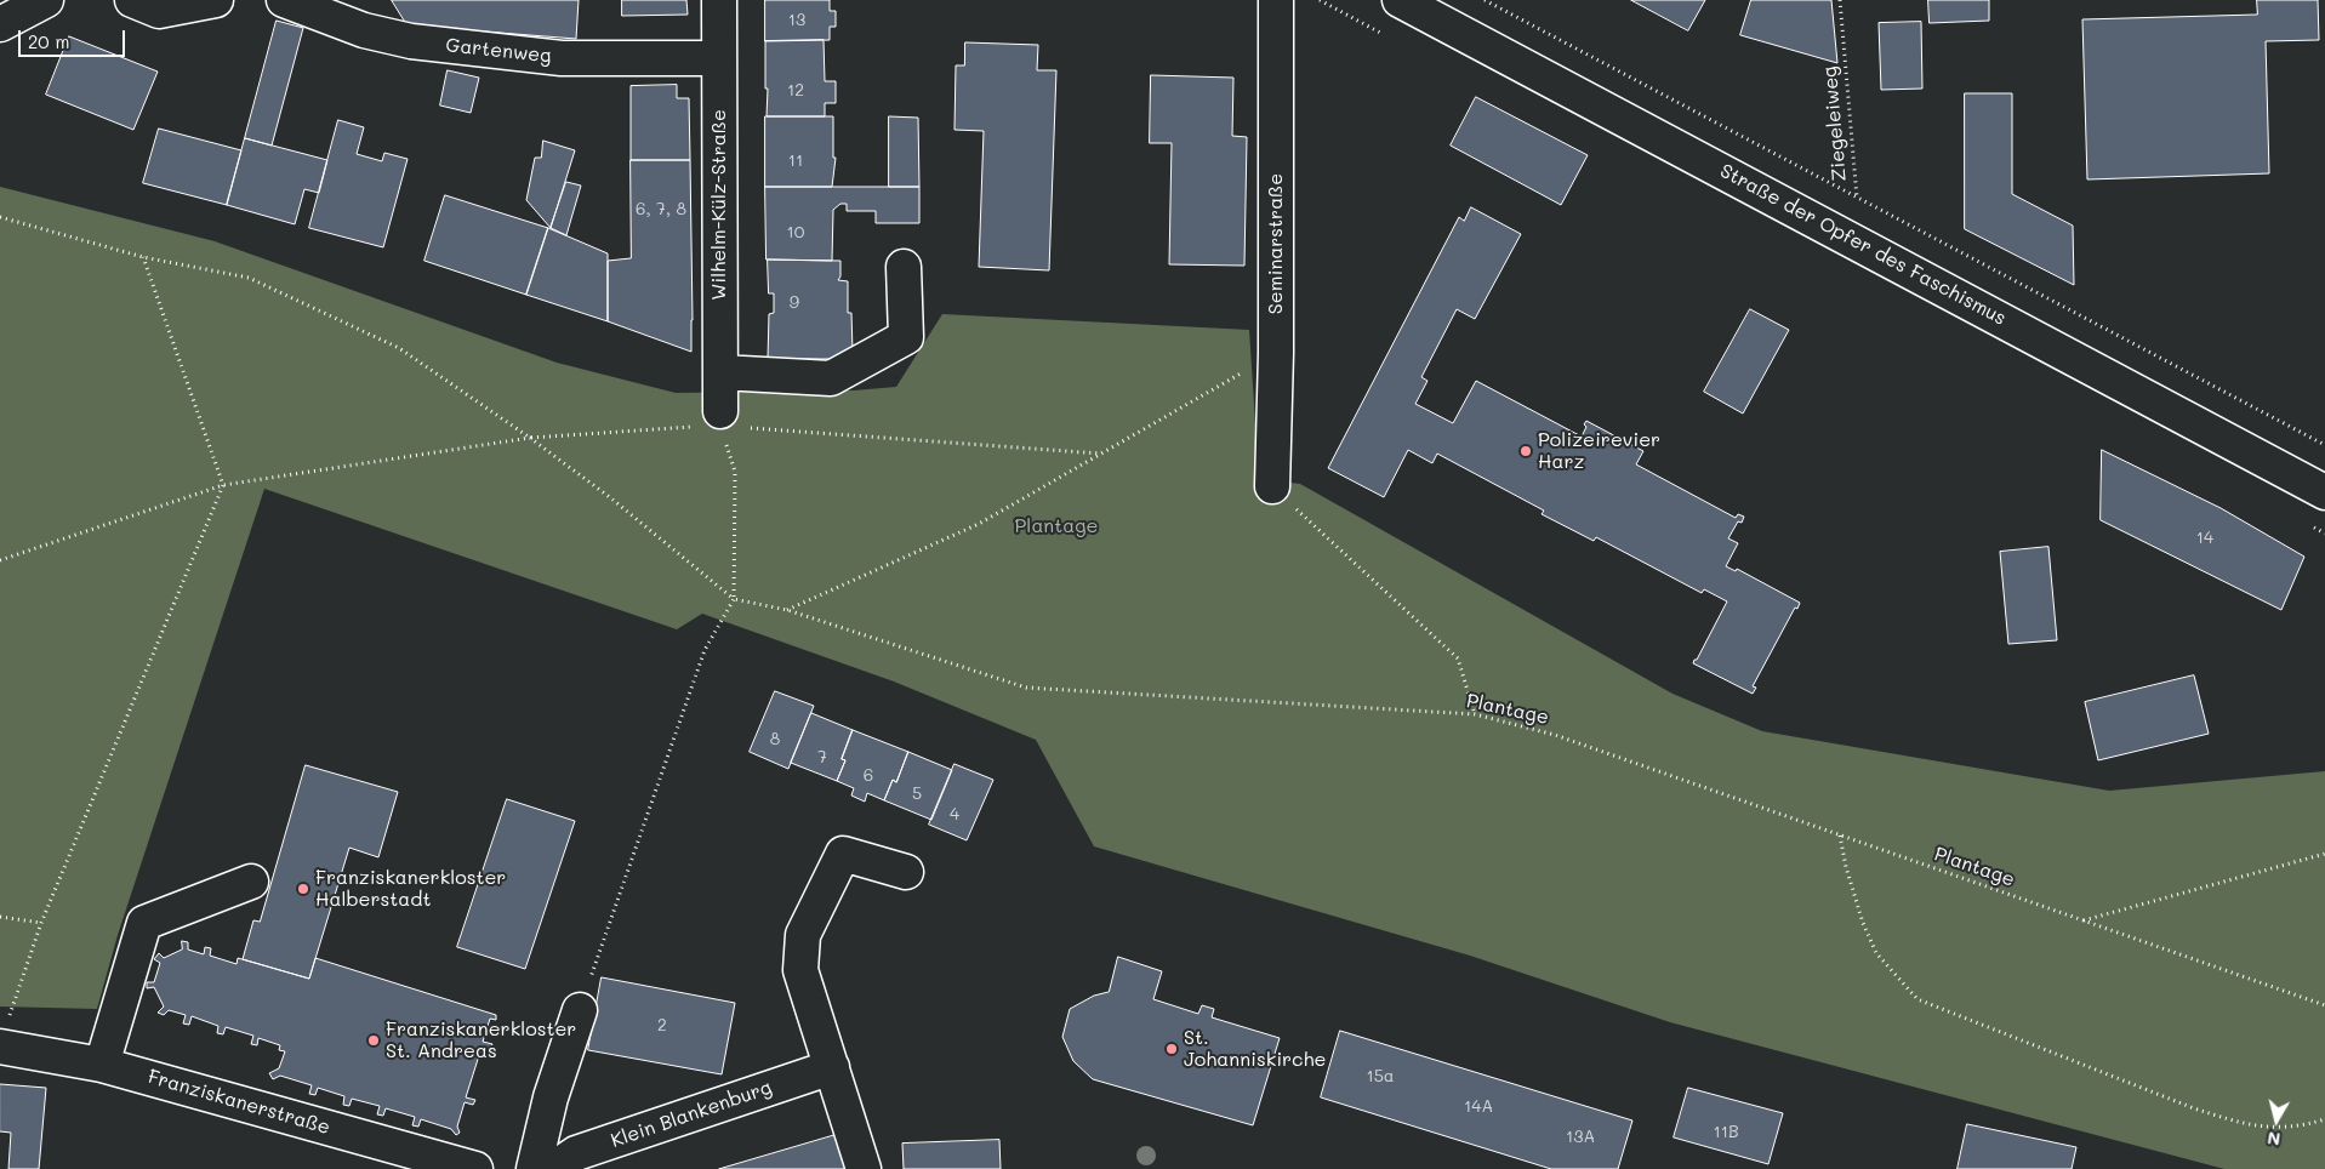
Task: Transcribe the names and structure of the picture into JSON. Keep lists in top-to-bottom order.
{
  "streets": {
    "street": [
      "Gartenweg",
      "Wilhelm-Külz-Straße",
      "Seminarstraße",
      "Straße der Opfer des Faschismus",
      "Franziskanerstraße",
      "Klein Blankenburg"
    ],
    "path": ["Ziegeleiweg", "Plantage"]
  },
  "crossings": [
    ["Gartenweg", "Wilhelm-Külz-Straße"],
    ["Ziegeleiweg", "Straße der Opfer des Faschismus"]
  ],
  "parks": ["Plantage"],
  "places": [
    "Polizeirevier Harz",
    "Franziskanerkloster Halberstadt",
    "Franziskanerkloster St. Andreas",
    "St. Johanniskirche"
  ],
  "house_numbers": [
    "13",
    "12",
    "11",
    "6, 7, 8",
    "10",
    "9",
    "14",
    "8",
    "7",
    "6",
    "5",
    "4",
    "2",
    "15a",
    "14A",
    "11B",
    "13A"
  ],
  "scale_bar": "20 m",
  "north": "bottom"
}
